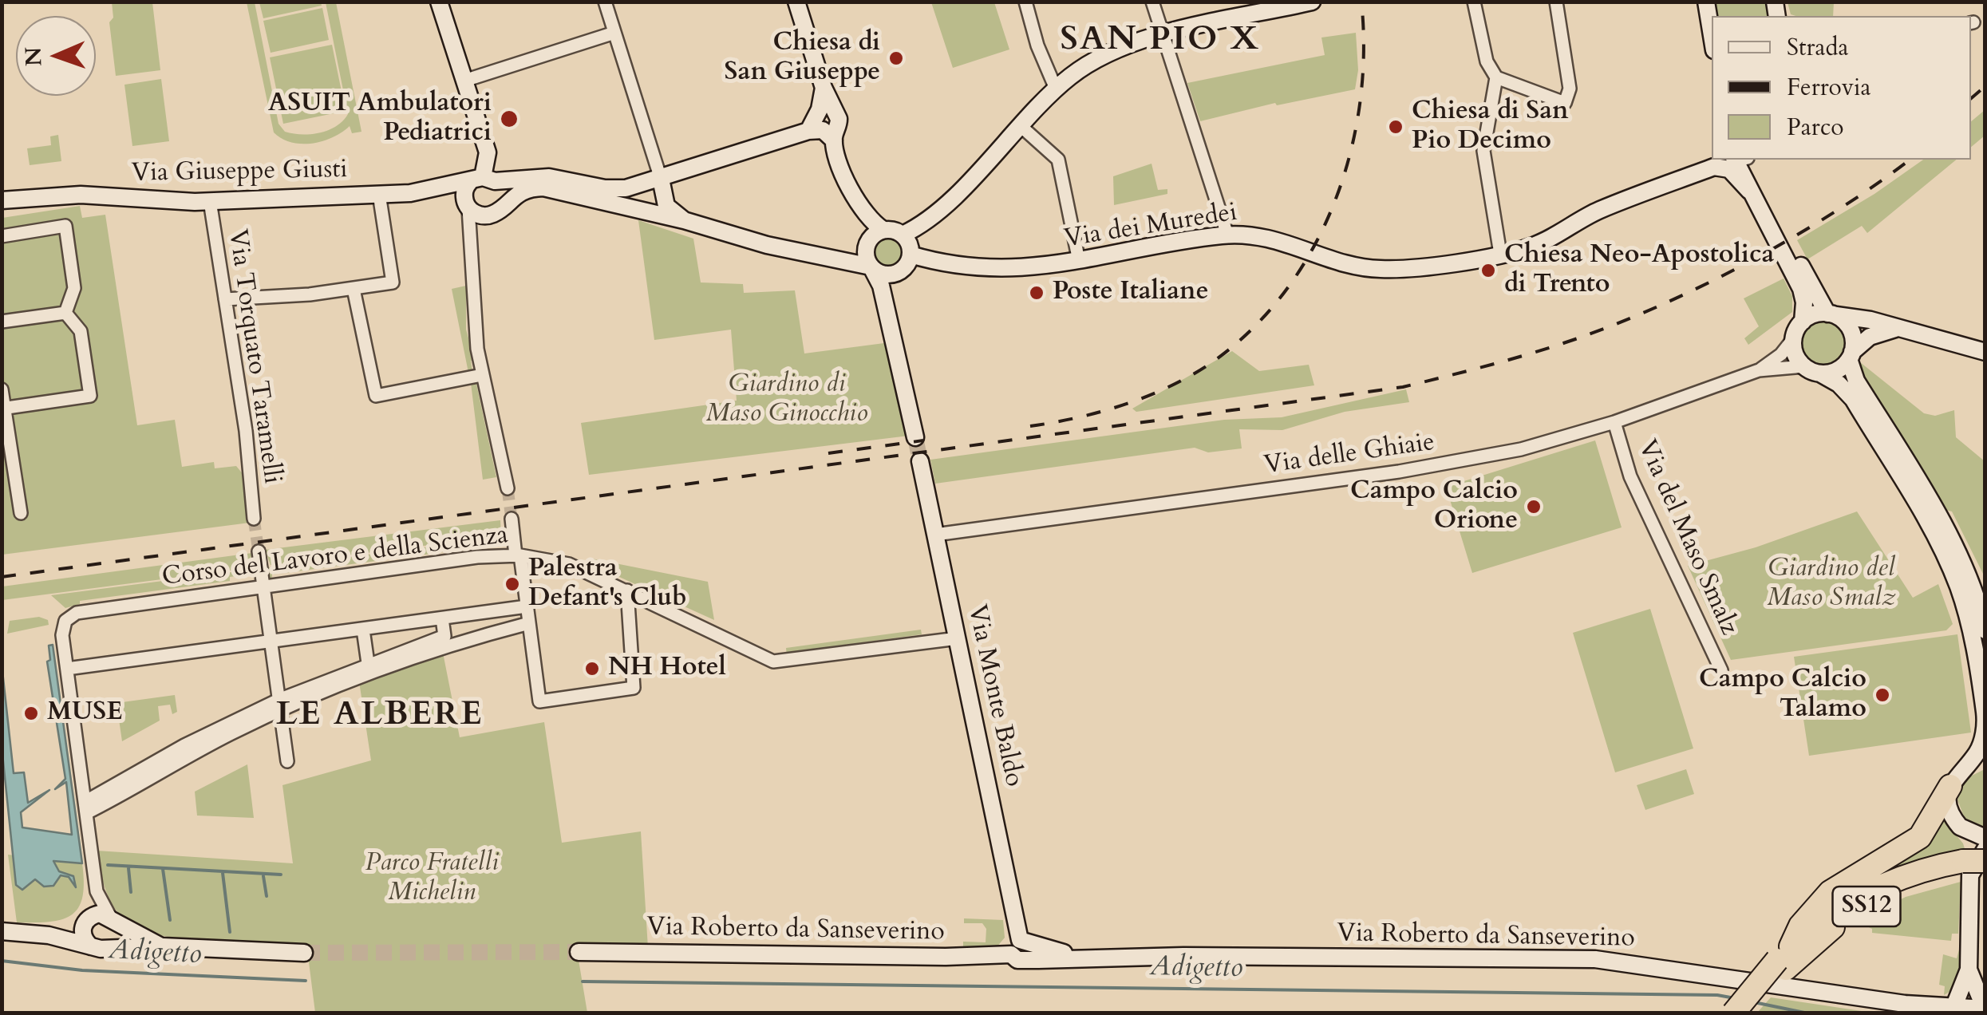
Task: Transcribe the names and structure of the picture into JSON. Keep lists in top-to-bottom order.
{
  "streets": {
    "highway": ["SS12"],
    "street": [
      "Via Giuseppe Giusti",
      "Via dei Muredei",
      "Via Torquato Taramelli",
      "Via delle Ghiaie",
      "Via del Maso Smalz",
      "Corso del Lavoro e della Scienza",
      "Via Monte Baldo",
      "Via Roberto da Sanseverino"
    ]
  },
  "crossings": [
    ["Via Giuseppe Giusti", "Via Torquato Taramelli"],
    ["Via delle Ghiaie", "Via del Maso Smalz"],
    ["Via delle Ghiaie", "Via Monte Baldo"],
    ["Corso del Lavoro e della Scienza", "Via Monte Baldo"],
    ["Via Monte Baldo", "Via Roberto da Sanseverino"]
  ],
  "districts": ["SAN PIO X", "LE ALBERE"],
  "water": ["Adigetto"],
  "parks": ["Giardino di Maso Ginocchio", "Giardino del Maso Smalz", "Parco Fratelli Michelin"],
  "places": [
    "Chiesa di San Giuseppe",
    "ASUIT Ambulatori Pediatrici",
    "Chiesa di San Pio Decimo",
    "Chiesa Neo-Apostolica di Trento",
    "Poste Italiane",
    "Campo Calcio Orione",
    "Palestra Defant's Club",
    "NH Hotel",
    "Campo Calcio Talamo",
    "MUSE"
  ],
  "legend": ["Strada", "Ferrovia", "Parco"],
  "north": "left"
}
